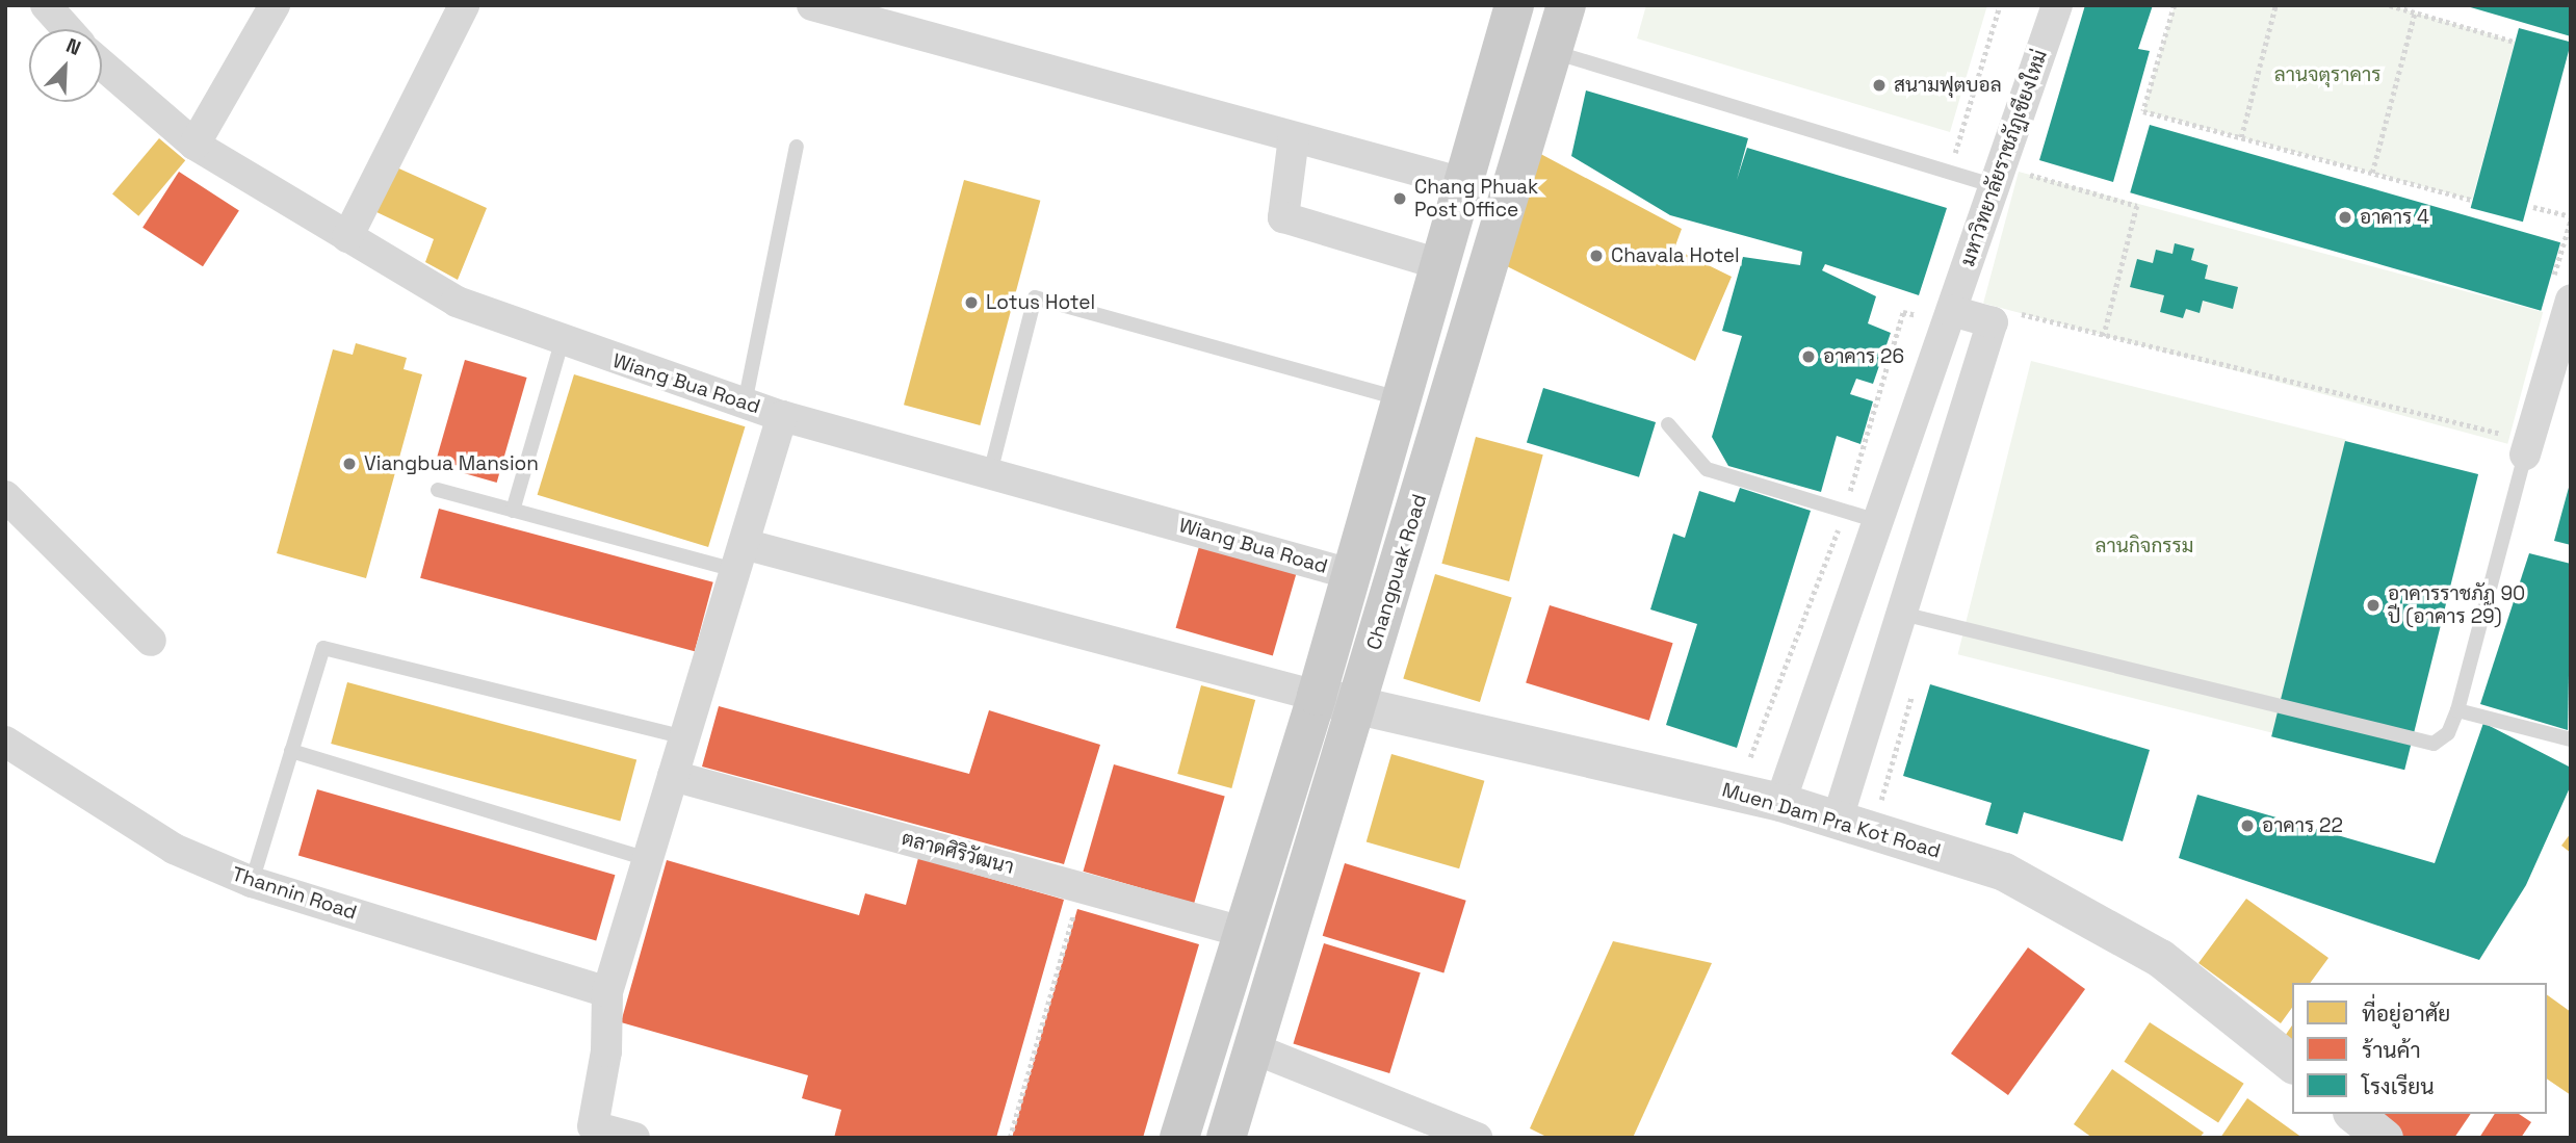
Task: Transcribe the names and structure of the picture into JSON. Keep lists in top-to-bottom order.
{
  "streets": {
    "main road": ["Changpuak Road"],
    "street": [
      "มหาวิทยาลัยราชภัฏเชียงใหม่",
      "Wiang Bua Road",
      "Muen Dam Pra Kot Road",
      "ตลาดศิริวัฒนา",
      "Thannin Road"
    ]
  },
  "crossings": [
    ["มหาวิทยาลัยราชภัฏเชียงใหม่", "Muen Dam Pra Kot Road"],
    ["Changpuak Road", "Muen Dam Pra Kot Road"]
  ],
  "parks": ["ลานจตุราคาร", "ลานกิจกรรม"],
  "places": [
    "สนามฟุตบอล",
    "Chang Phuak Post Office",
    "อาคาร 4",
    "Chavala Hotel",
    "Lotus Hotel",
    "อาคาร 26",
    "Viangbua Mansion",
    "อาคารราชภัฏ 90 ปี (อาคาร 29)",
    "อาคาร 22"
  ],
  "legend": ["ที่อยู่อาศัย", "ร้านค้า", "โรงเรียน"],
  "north": "top right"
}
